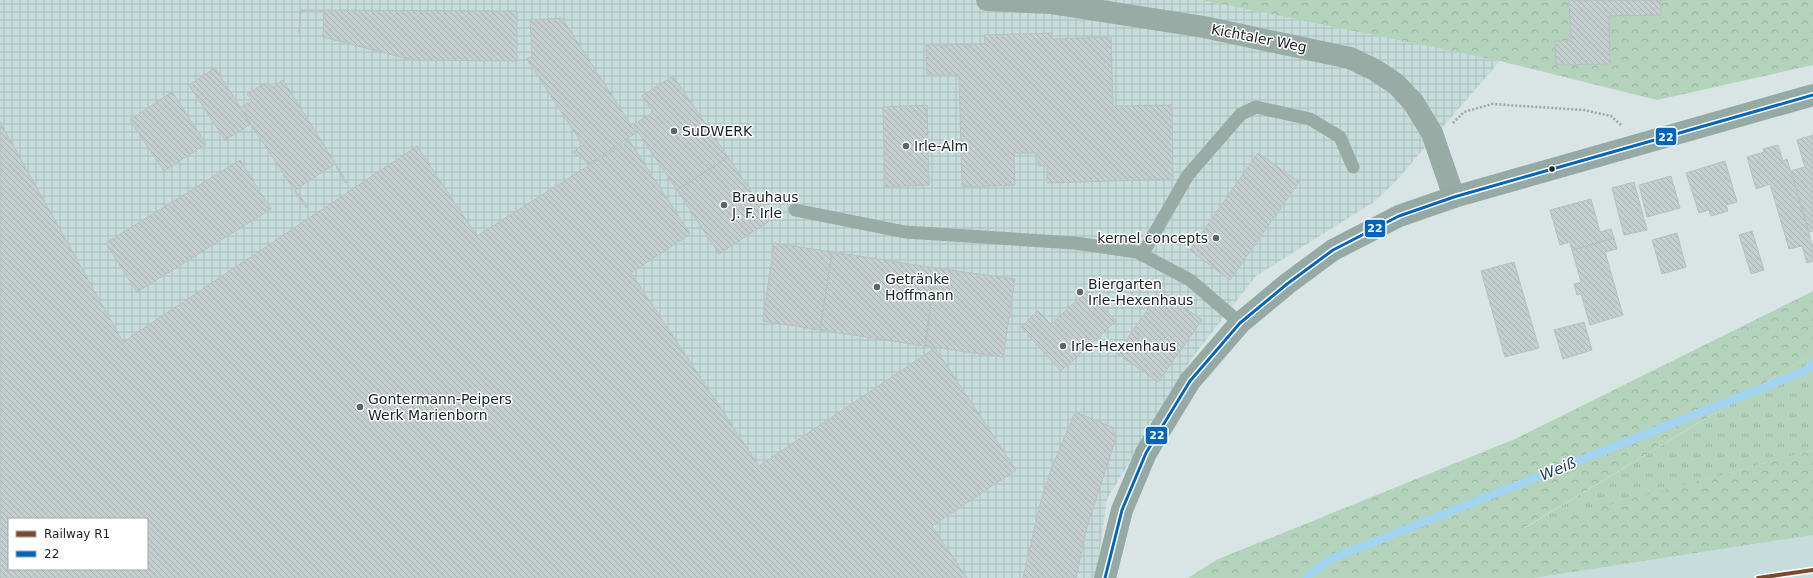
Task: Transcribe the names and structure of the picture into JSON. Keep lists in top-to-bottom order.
{
  "streets": {
    "street": ["Kichtaler Weg"]
  },
  "water": ["Weiß"],
  "places": [
    "SuDWERK",
    "Irle-Alm",
    "Brauhaus J. F. Irle",
    "kernel concepts",
    "Getränke Hoffmann",
    "Biergarten Irle-Hexenhaus",
    "Irle-Hexenhaus",
    "Gontermann-Peipers Werk Marienborn"
  ],
  "lines": ["transit line 22", "rail line R1"],
  "legend": ["Railway R1", "22"]
}
